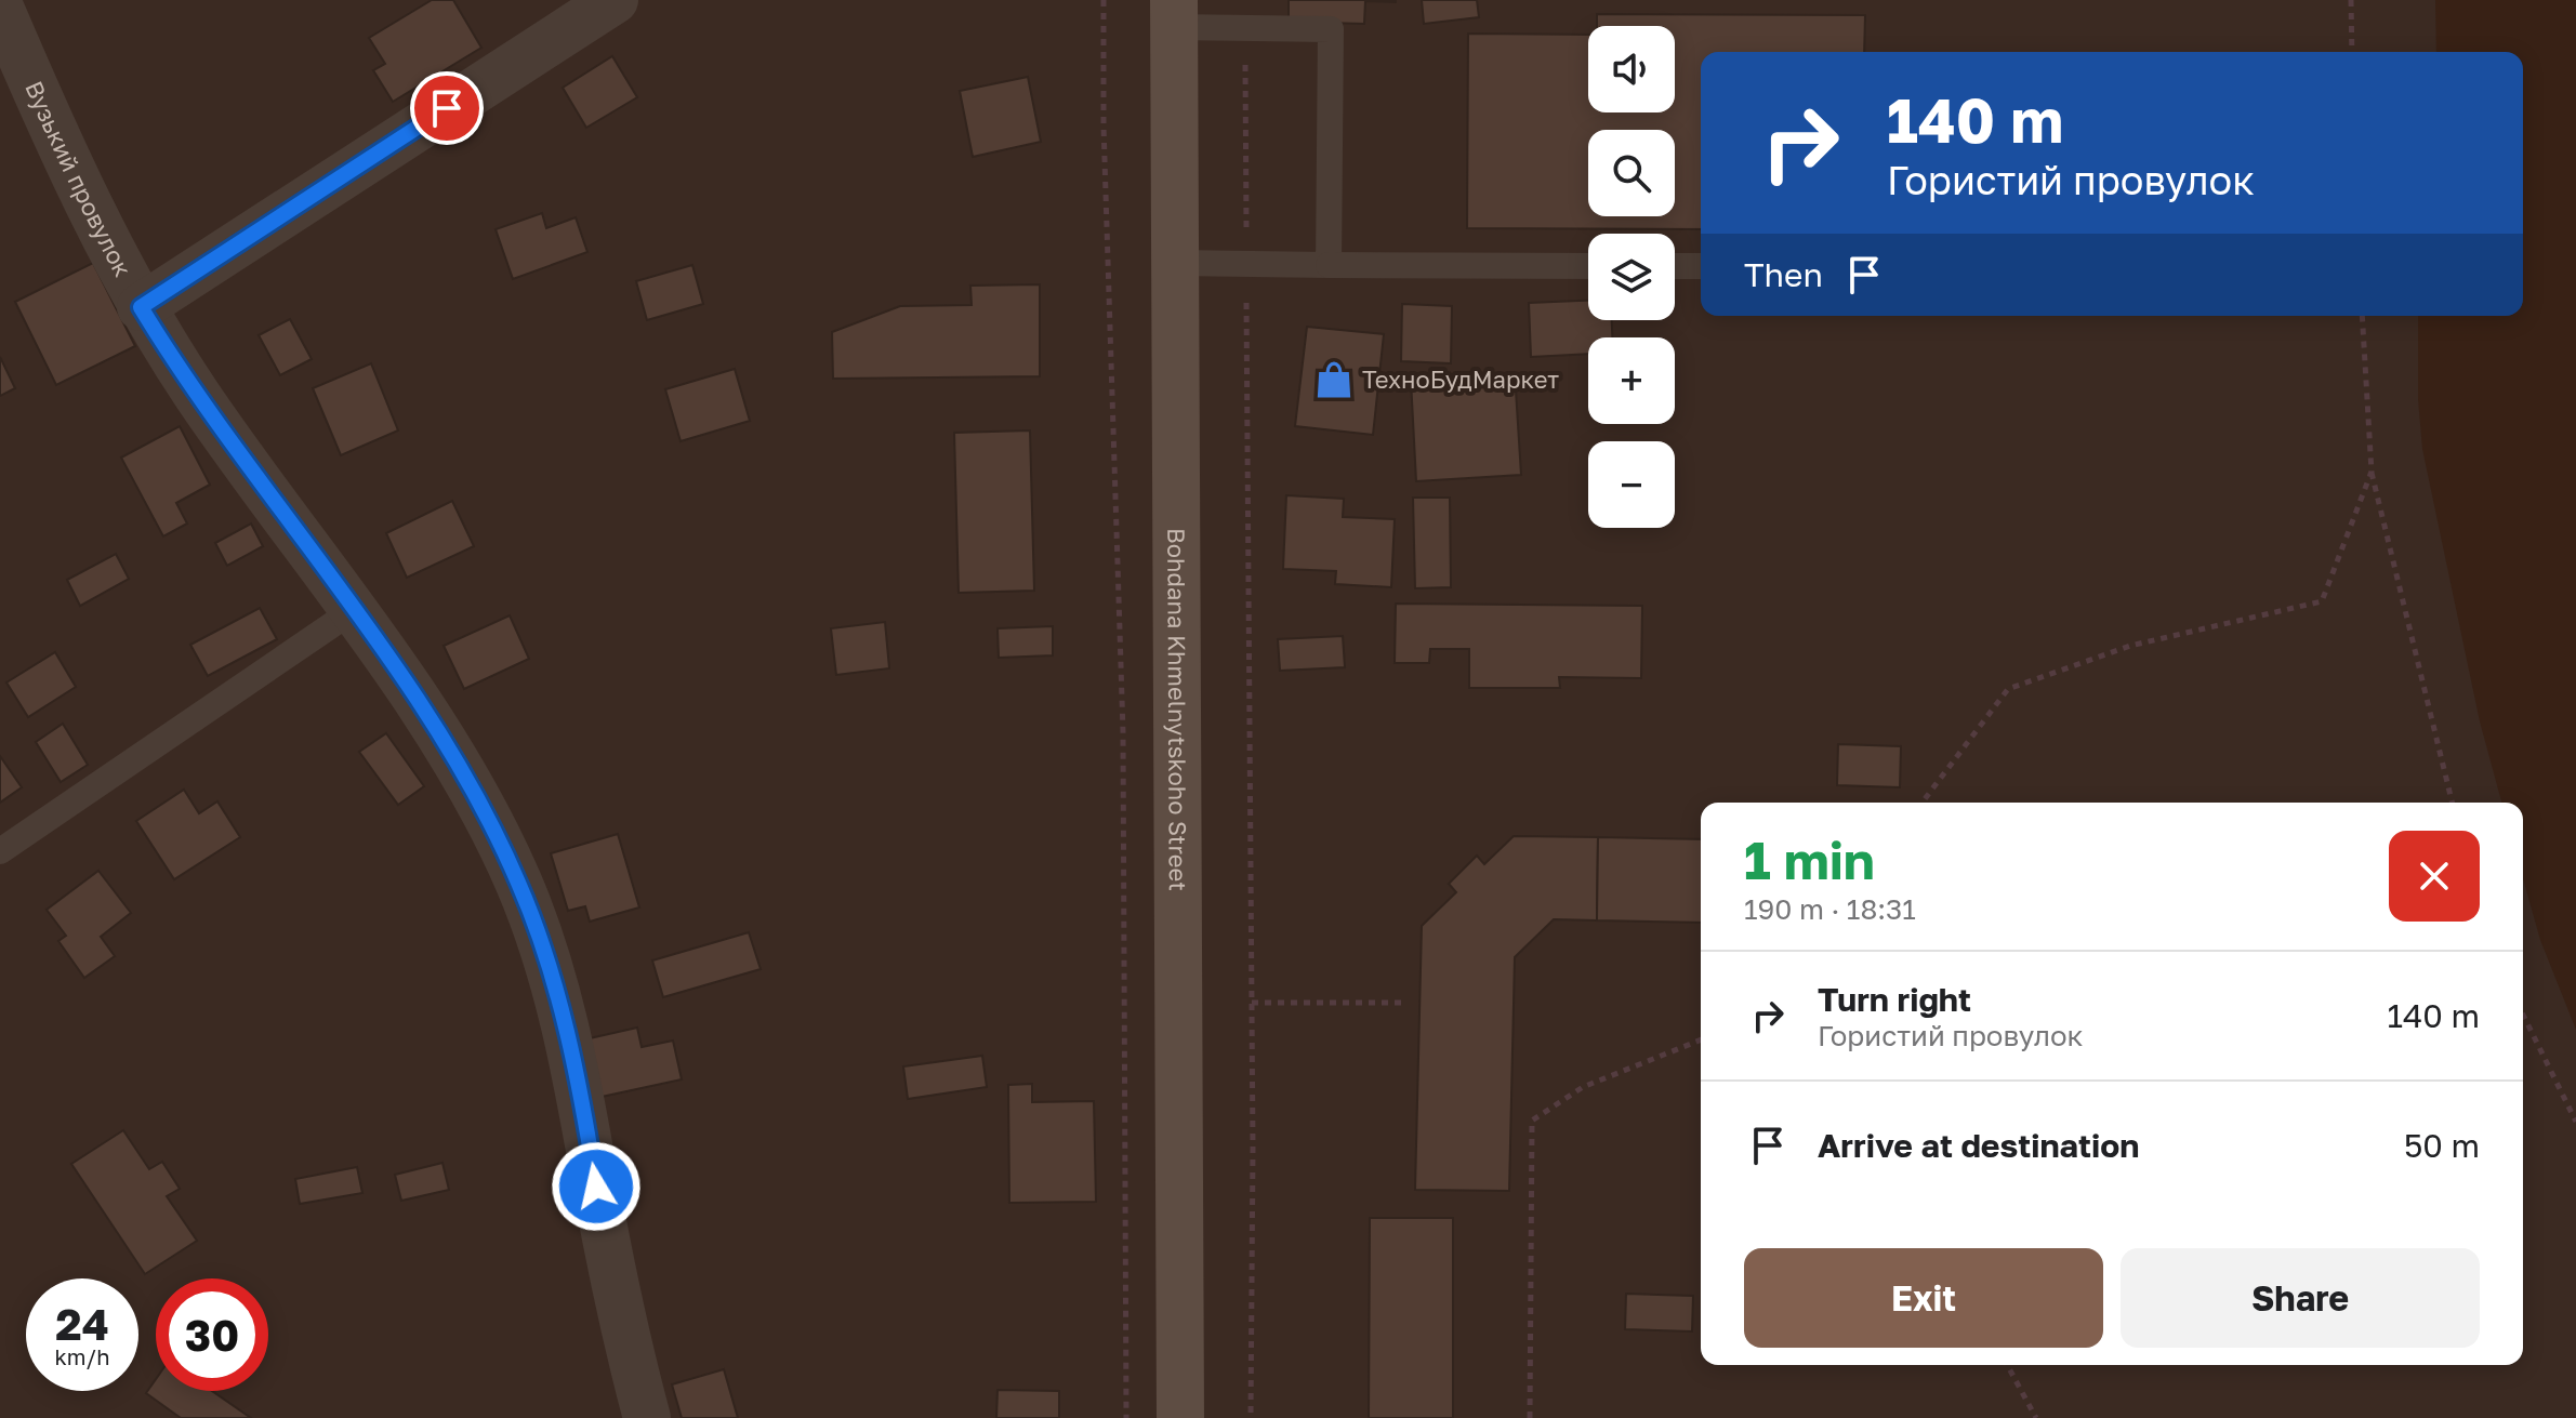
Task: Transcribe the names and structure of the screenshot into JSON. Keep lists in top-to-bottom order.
{
  "streets": {
    "main road": ["Bohdana Khmelnytskoho Street"],
    "street": ["Вузький провулок"]
  },
  "places": {
    "shop": ["ТехноБудМаркет"]
  },
  "page": {
    "map_buttons": ["+", "−"],
    "turn": ["140 m", "Гористий провулок"],
    "then": "Then",
    "heading": ["1 min", "190 m · 18:31"],
    "list": [
      {
        "name": "Turn right",
        "note": "Гористий провулок",
        "value": "140 m"
      },
      {
        "name": "Arrive at destination",
        "value": "50 m"
      }
    ],
    "buttons": ["Exit", "Share"],
    "speed": "24 km/h",
    "limit": "30"
  }
}
